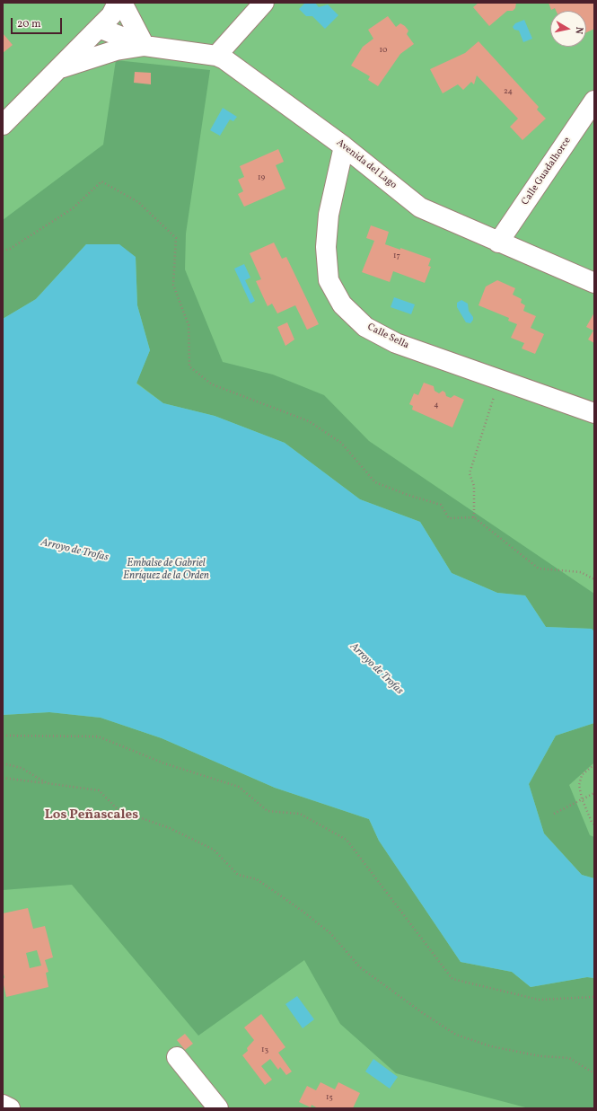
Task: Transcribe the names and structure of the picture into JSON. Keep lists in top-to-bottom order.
{
  "streets": {
    "street": ["Avenida del Lago", "Calle Guadalhorce", "Calle Sella"]
  },
  "crossings": [
    ["Avenida del Lago", "Calle Guadalhorce"],
    ["Avenida del Lago", "Calle Sella"]
  ],
  "districts": ["Los Peñascales"],
  "water": ["Arroyo de Trofas", "Embalse de Gabriel Enríquez de la Orden"],
  "house_numbers": [
    "10",
    "24",
    "19",
    "17",
    "4",
    "13",
    "15"
  ],
  "scale_bar": "20 m",
  "north": "right"
}
